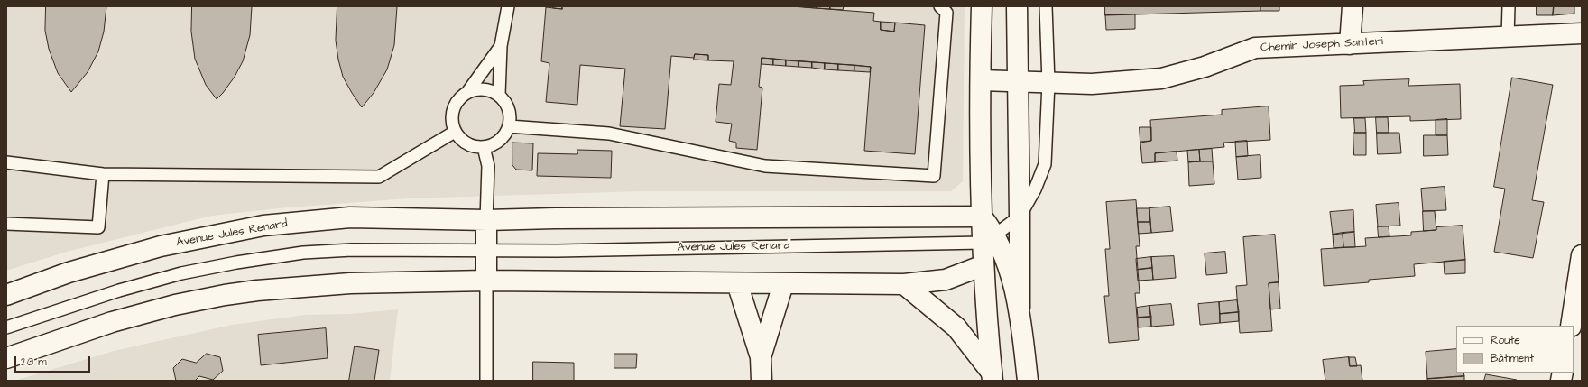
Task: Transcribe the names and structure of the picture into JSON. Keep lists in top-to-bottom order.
{
  "streets": {
    "street": ["Chemin Joseph Santeri", "Avenue Jules Renard"]
  },
  "legend": ["Route", "Bâtiment"],
  "scale_bar": "20 m"
}
